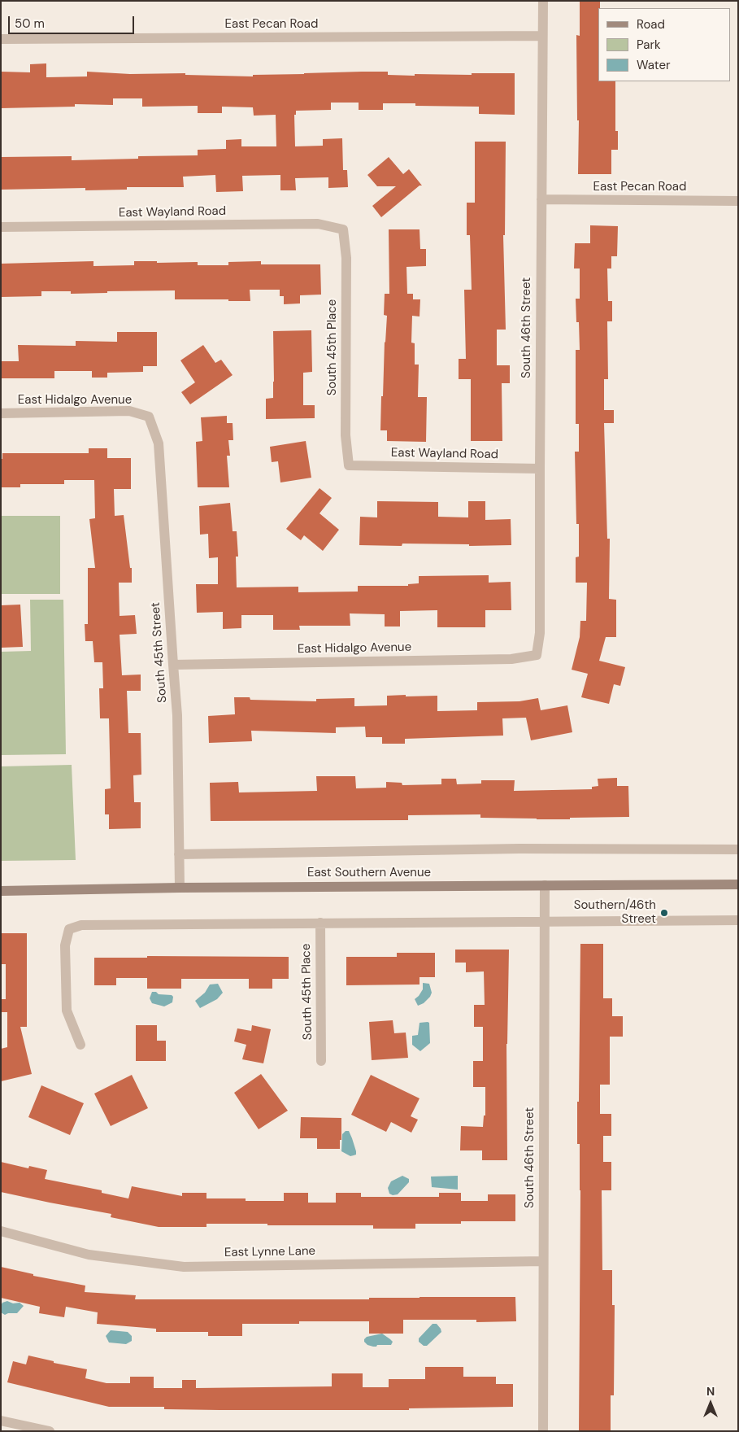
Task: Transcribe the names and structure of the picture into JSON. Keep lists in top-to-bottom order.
{
  "streets": {
    "main road": ["East Southern Avenue"],
    "street": [
      "East Pecan Road",
      "East Wayland Road",
      "South 46th Street",
      "South 45th Place",
      "East Hidalgo Avenue",
      "South 45th Street",
      "East Lynne Lane"
    ]
  },
  "crossings": [
    ["East Pecan Road", "South 46th Street"],
    ["East Wayland Road", "South 46th Street"],
    ["East Wayland Road", "South 45th Place"],
    ["South 46th Street", "East Hidalgo Avenue"],
    ["South 46th Street", "East Southern Avenue"],
    ["South 46th Street", "East Lynne Lane"],
    ["East Hidalgo Avenue", "South 45th Street"],
    ["South 45th Street", "East Southern Avenue"]
  ],
  "places": ["Southern/46th Street"],
  "legend": ["Road", "Park", "Water"],
  "scale_bar": "50 m",
  "north": "top"
}
